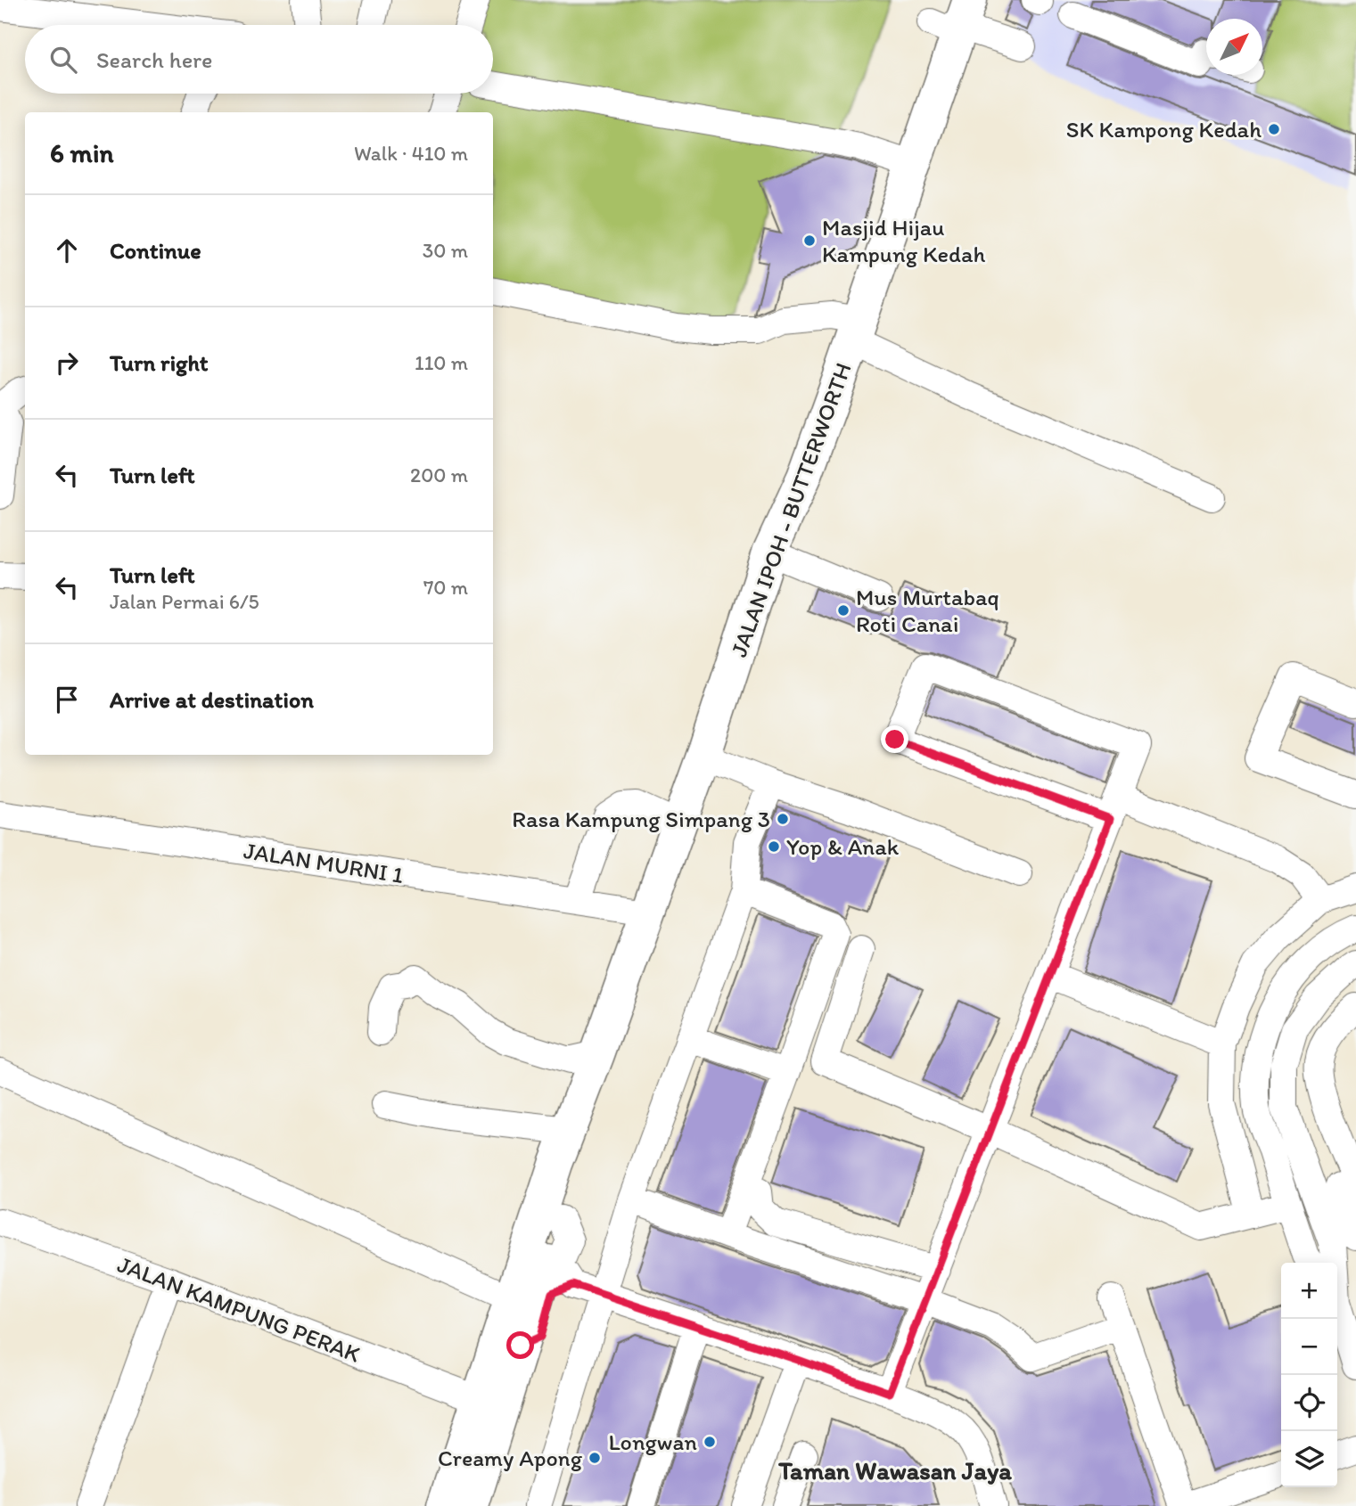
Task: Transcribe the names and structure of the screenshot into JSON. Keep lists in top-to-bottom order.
{
  "streets": {
    "highway": ["JALAN IPOH - BUTTERWORTH"],
    "street": ["JALAN MURNI 1", "JALAN KAMPUNG PERAK"]
  },
  "crossings": [
    ["JALAN IPOH - BUTTERWORTH", "JALAN MURNI 1"],
    ["JALAN IPOH - BUTTERWORTH", "JALAN KAMPUNG PERAK"]
  ],
  "districts": ["Taman Wawasan Jaya"],
  "places": [
    "SK Kampong Kedah",
    "Masjid Hijau Kampung Kedah",
    "Mus Murtabaq Roti Canai",
    "Rasa Kampung Simpang 3",
    "Yop & Anak",
    "Longwan",
    "Creamy Apong"
  ],
  "north": "top right",
  "page": {
    "search": "Search here",
    "heading": ["6 min", "Walk · 410 m"],
    "list": [
      ["Continue", "30 m"],
      ["Turn right", "110 m"],
      ["Turn left", "200 m"],
      ["Turn left", "Jalan Permai 6/5", "70 m"],
      "Arrive at destination"
    ],
    "map_buttons": ["+", "−"]
  }
}
